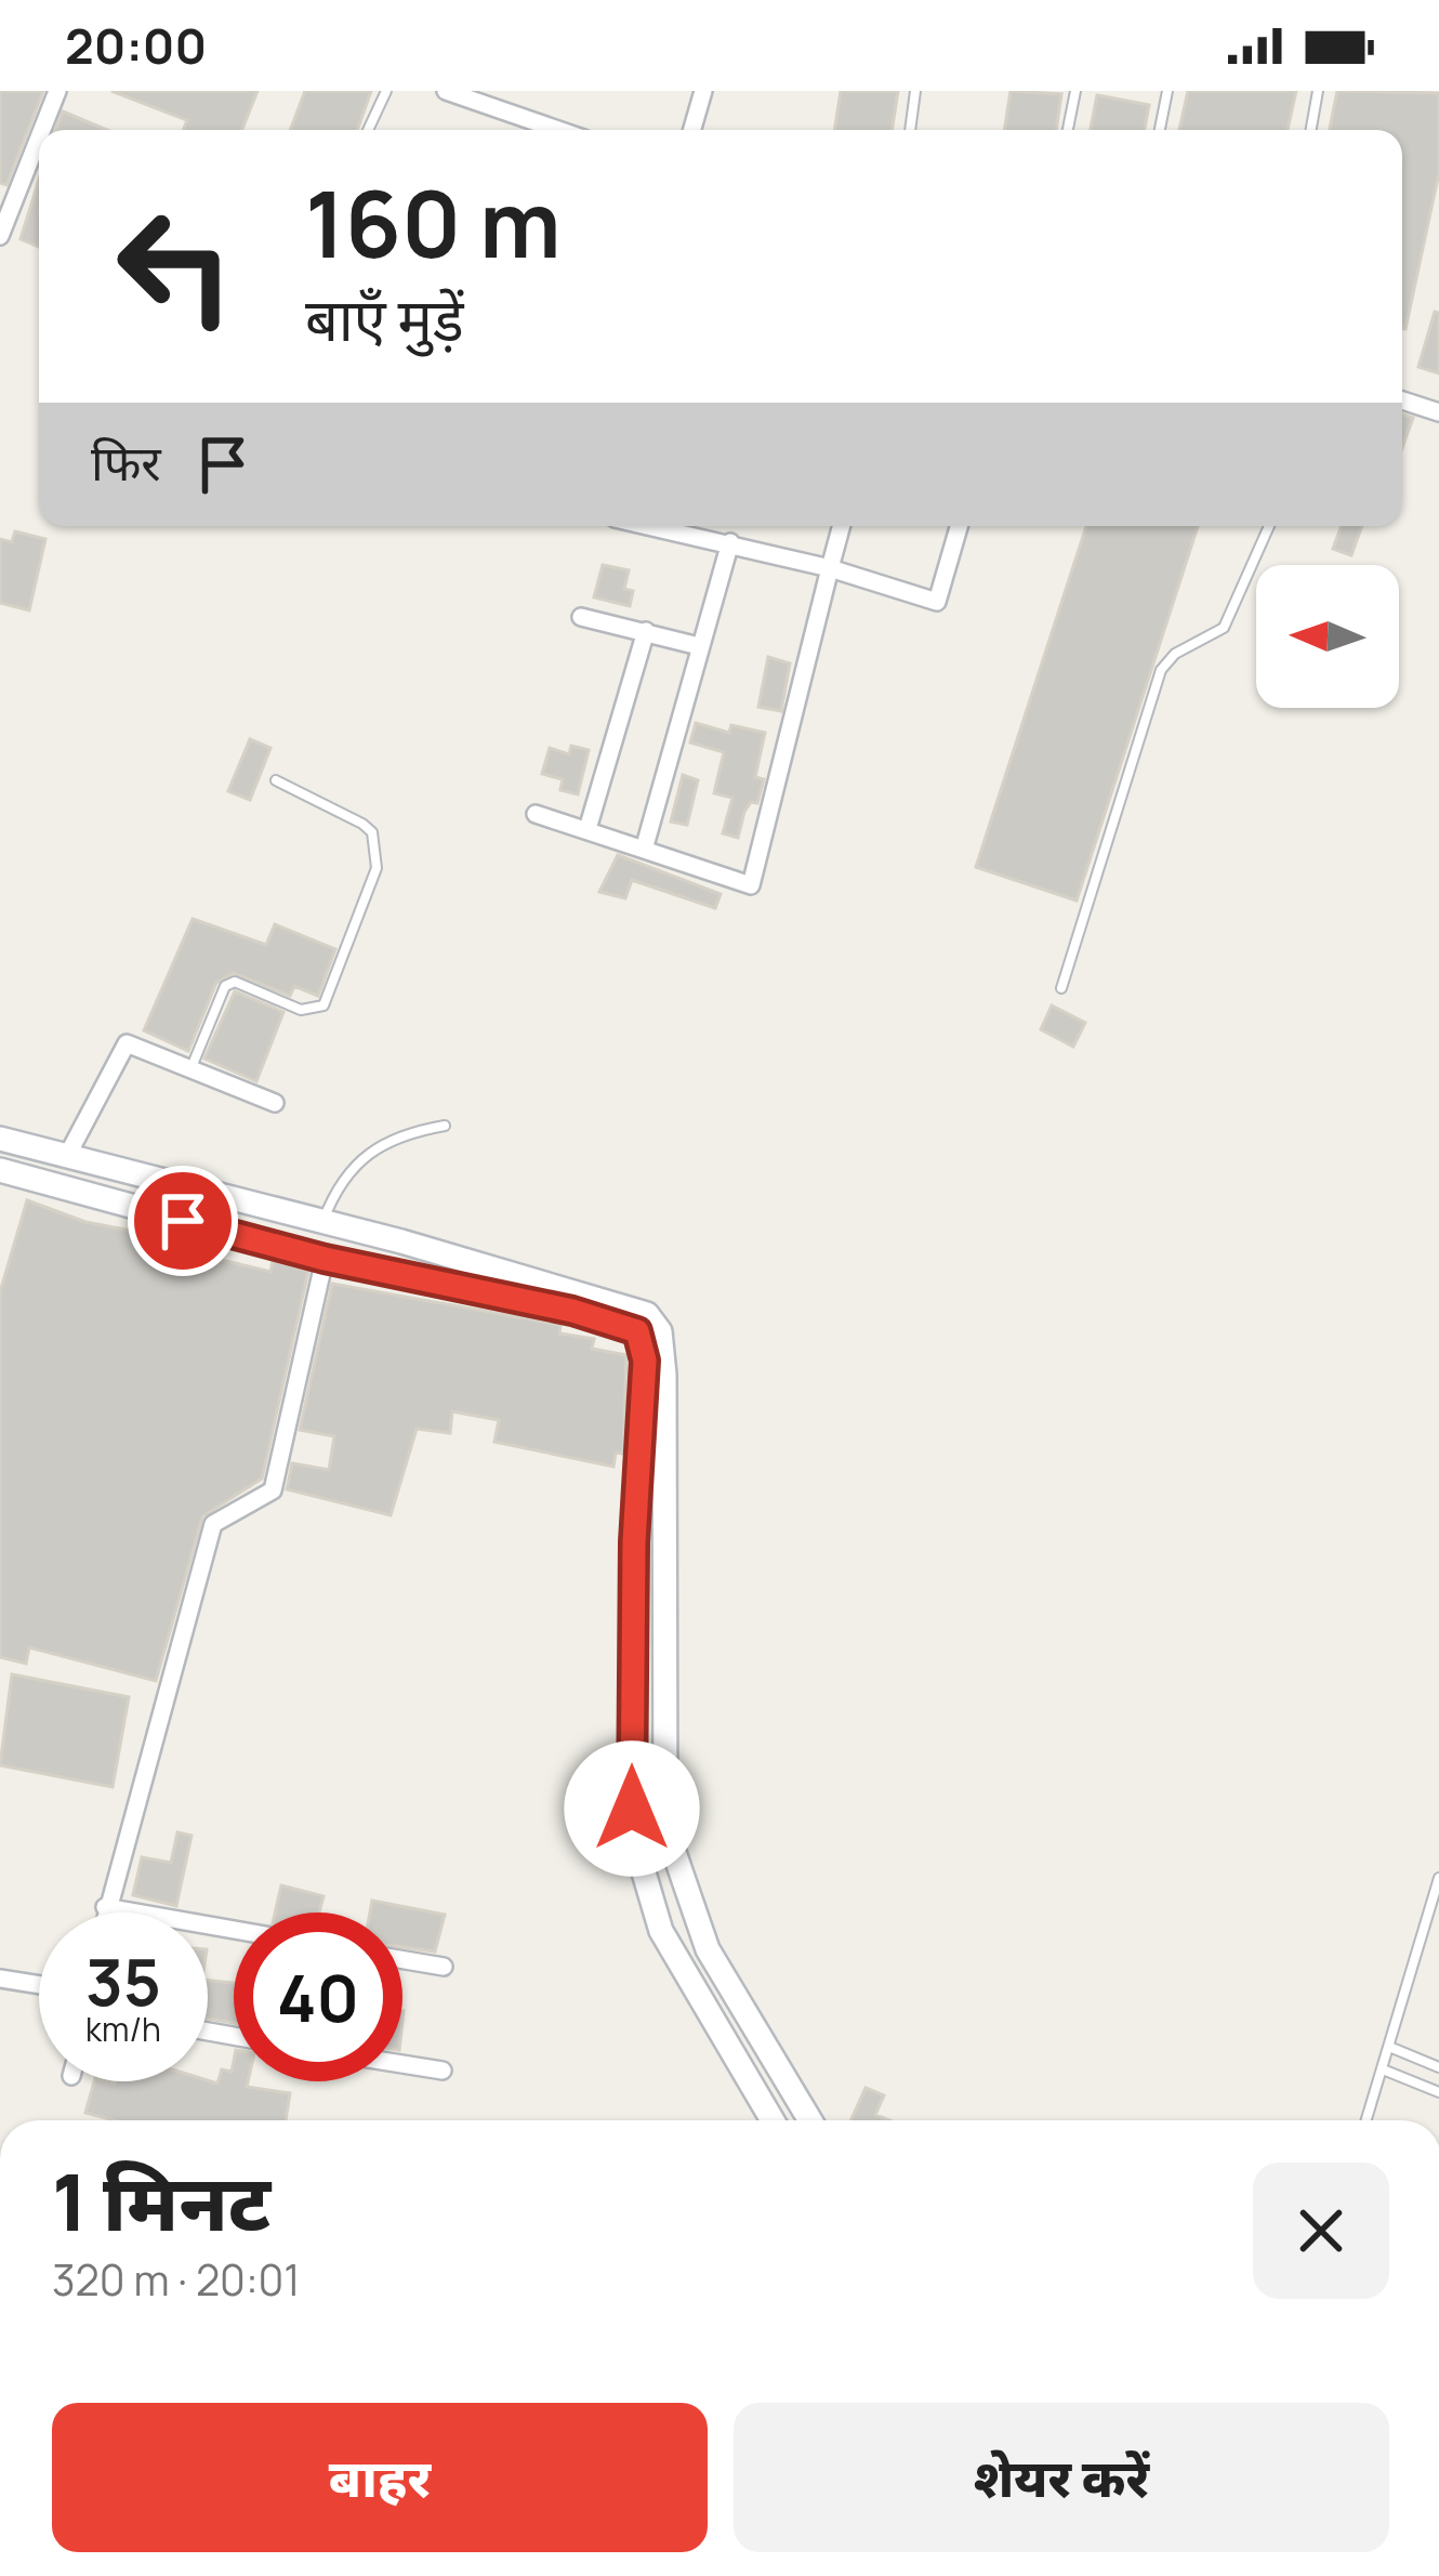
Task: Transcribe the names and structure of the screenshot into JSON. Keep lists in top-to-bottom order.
{
  "north": "left",
  "page": {
    "status": "20:00",
    "turn": ["160 m", "बाएँ मुड़ें"],
    "then": "फिर",
    "speed": "35 km/h",
    "limit": "40",
    "heading": ["1 मिनट", "320 m · 20:01"],
    "buttons": ["बाहर", "शेयर करें"]
  }
}
